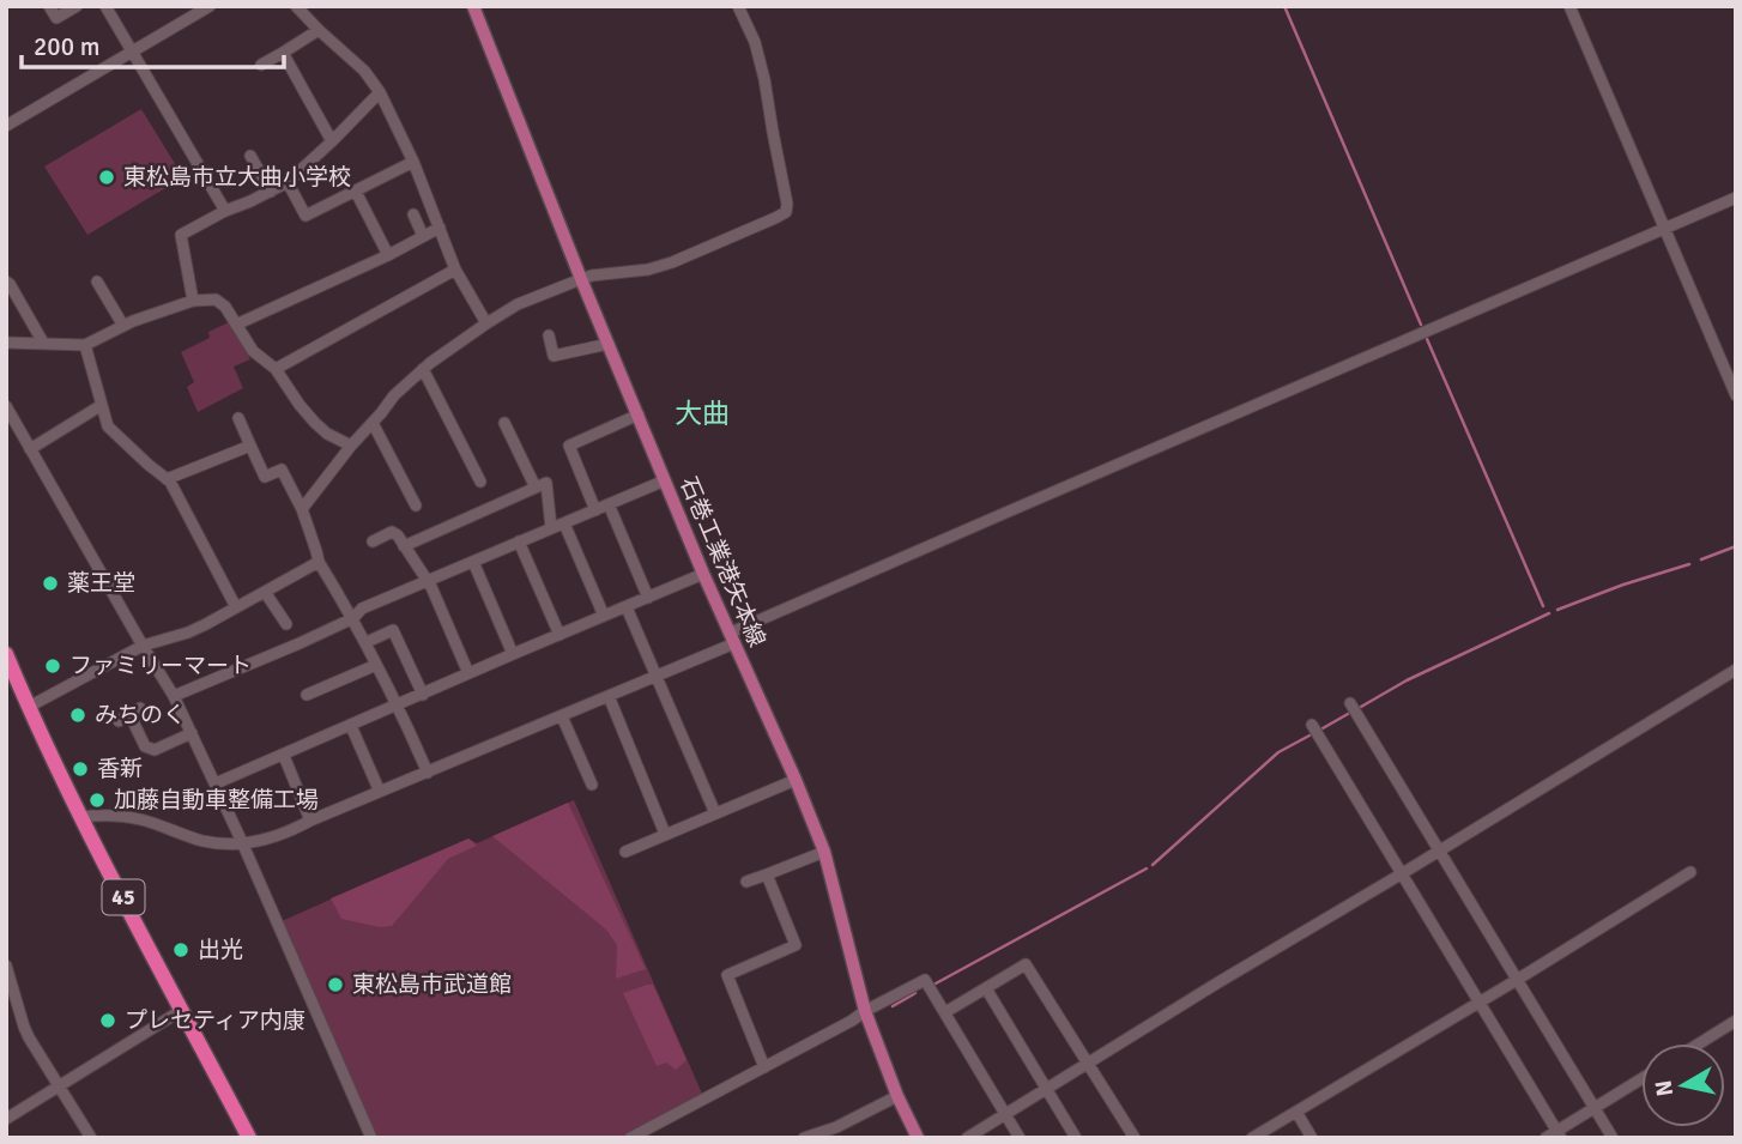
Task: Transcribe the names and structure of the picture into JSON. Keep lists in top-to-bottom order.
{
  "streets": {
    "highway": ["45"],
    "main road": ["石巻工業港矢本線"]
  },
  "districts": ["大曲"],
  "places": [
    "東松島市立大曲小学校",
    "薬王堂",
    "ファミリーマート",
    "みちのく",
    "香新",
    "加藤自動車整備工場",
    "出光",
    "東松島市武道館",
    "プレセティア内康"
  ],
  "scale_bar": "200 m",
  "north": "left"
}
